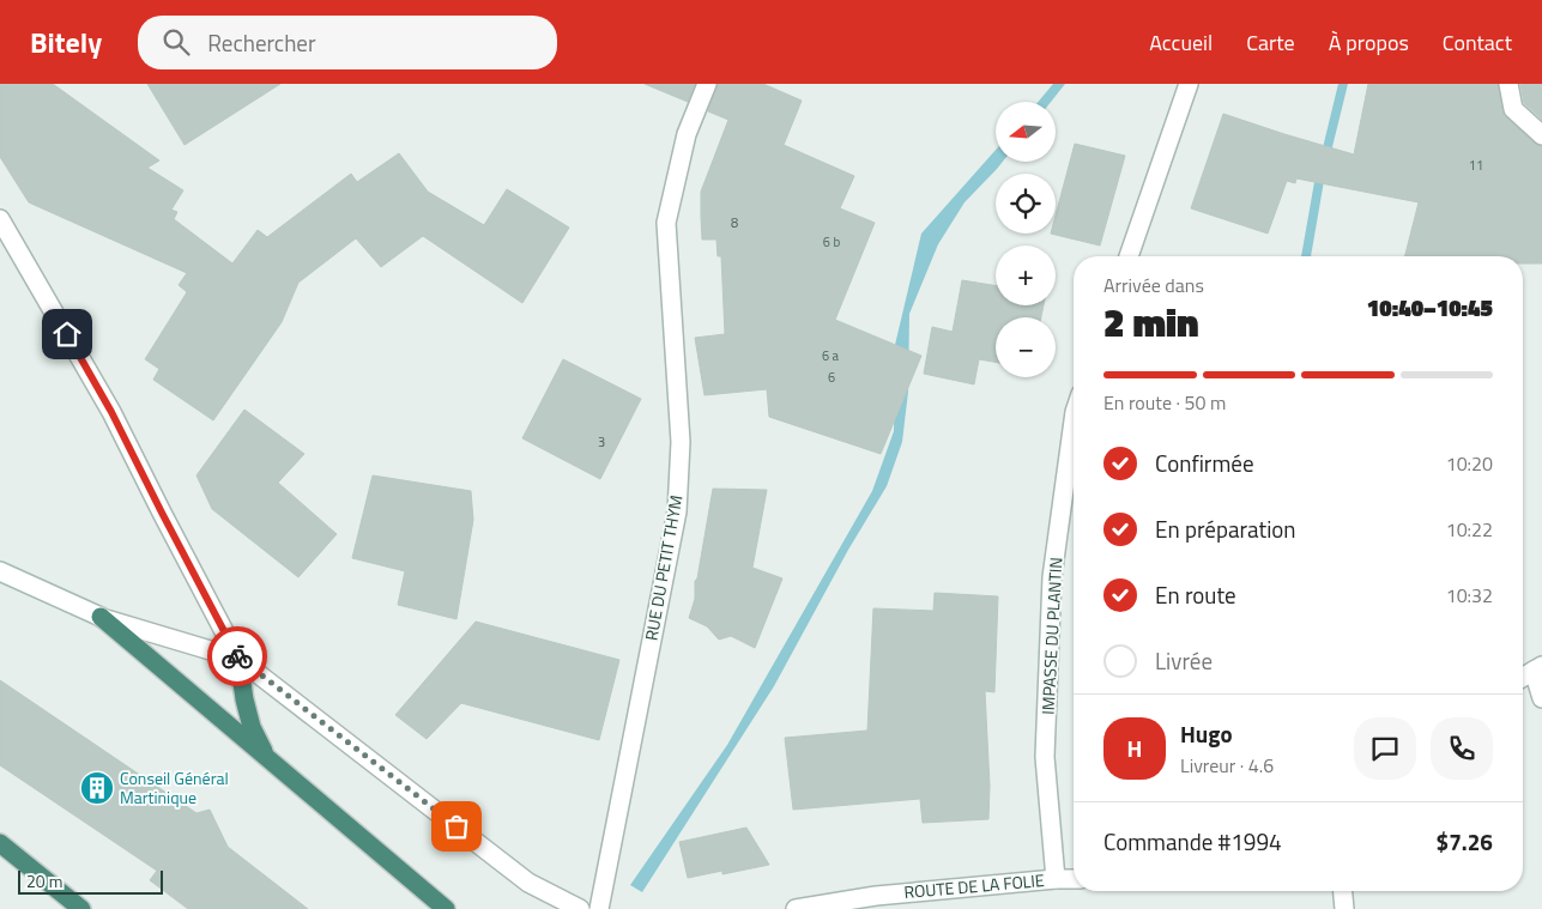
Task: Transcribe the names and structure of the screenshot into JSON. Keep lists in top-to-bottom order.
{
  "streets": {
    "street": ["RUE DU PETIT THYM", "IMPASSE DU PLANTIN", "ROUTE DE LA FOLIE"]
  },
  "crossings": [
    ["IMPASSE DU PLANTIN", "ROUTE DE LA FOLIE"]
  ],
  "places": {
    "building": ["Conseil Général Martinique"]
  },
  "house_numbers": [
    "11",
    "8",
    "6 b",
    "6 a",
    "6",
    "3"
  ],
  "scale_bar": "20 m",
  "north": "left",
  "page": {
    "header": "Bitely",
    "search": "Rechercher",
    "nav": [
      "Accueil",
      "Carte",
      "À propos",
      "Contact"
    ],
    "map_buttons": ["+", "−"],
    "heading": ["2 min", "Arrivée dans", "10:40–10:45"],
    "panel": [
      "Hugo",
      "Livreur · 4.6",
      "Commande #1994",
      "$7.26"
    ],
    "bar": "En route · 50 m",
    "list": [
      ["Confirmée", "10:20"],
      ["En préparation", "10:22"],
      ["En route", "10:32"],
      "Livrée"
    ],
    "round": "H",
    "scale": "20 m"
  }
}
